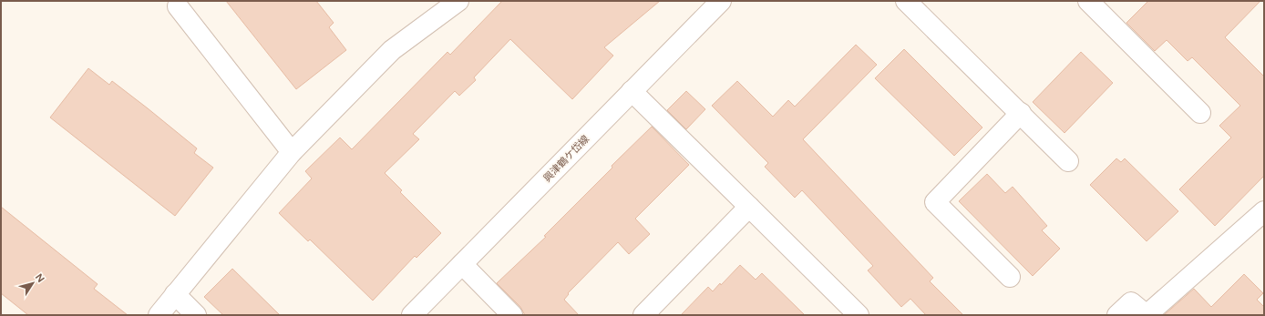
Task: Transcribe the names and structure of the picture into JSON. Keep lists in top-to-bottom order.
{
  "streets": {
    "street": ["興津鶴ケ岱線"]
  },
  "north": "top right"
}
